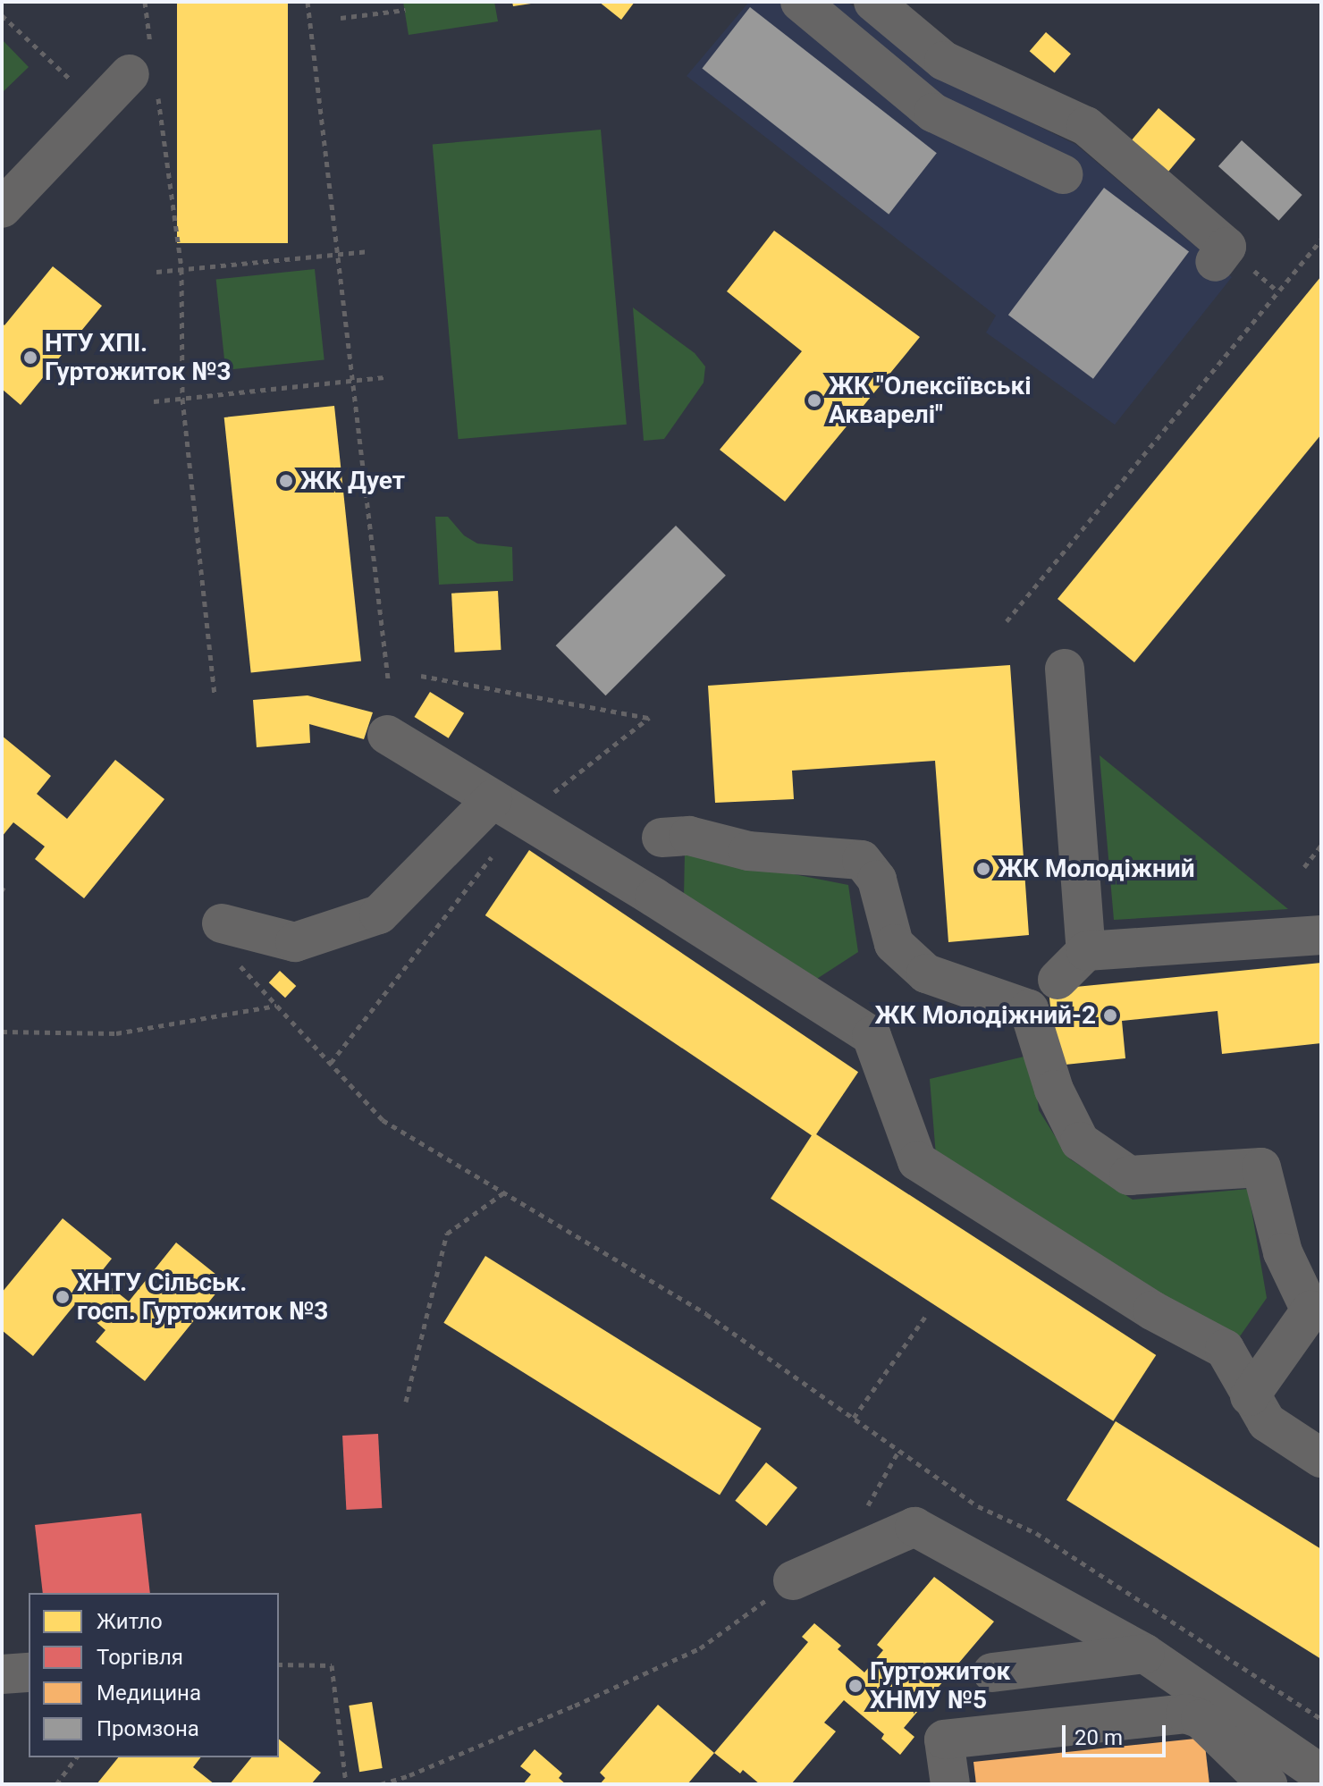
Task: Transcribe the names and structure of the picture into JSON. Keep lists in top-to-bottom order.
{
  "places": [
    "НТУ ХПІ. Гуртожиток №3",
    "ЖК \"Олексіївські Акварелі\"",
    "ЖК Дует",
    "ЖК Молодіжний",
    "ЖК Молодіжний-2",
    "ХНТУ Сільськ. госп. Гуртожиток №3",
    "Гуртожиток ХНМУ №5"
  ],
  "legend": [
    "Житло",
    "Торгівля",
    "Медицина",
    "Промзона"
  ],
  "scale_bar": "20 m"
}
